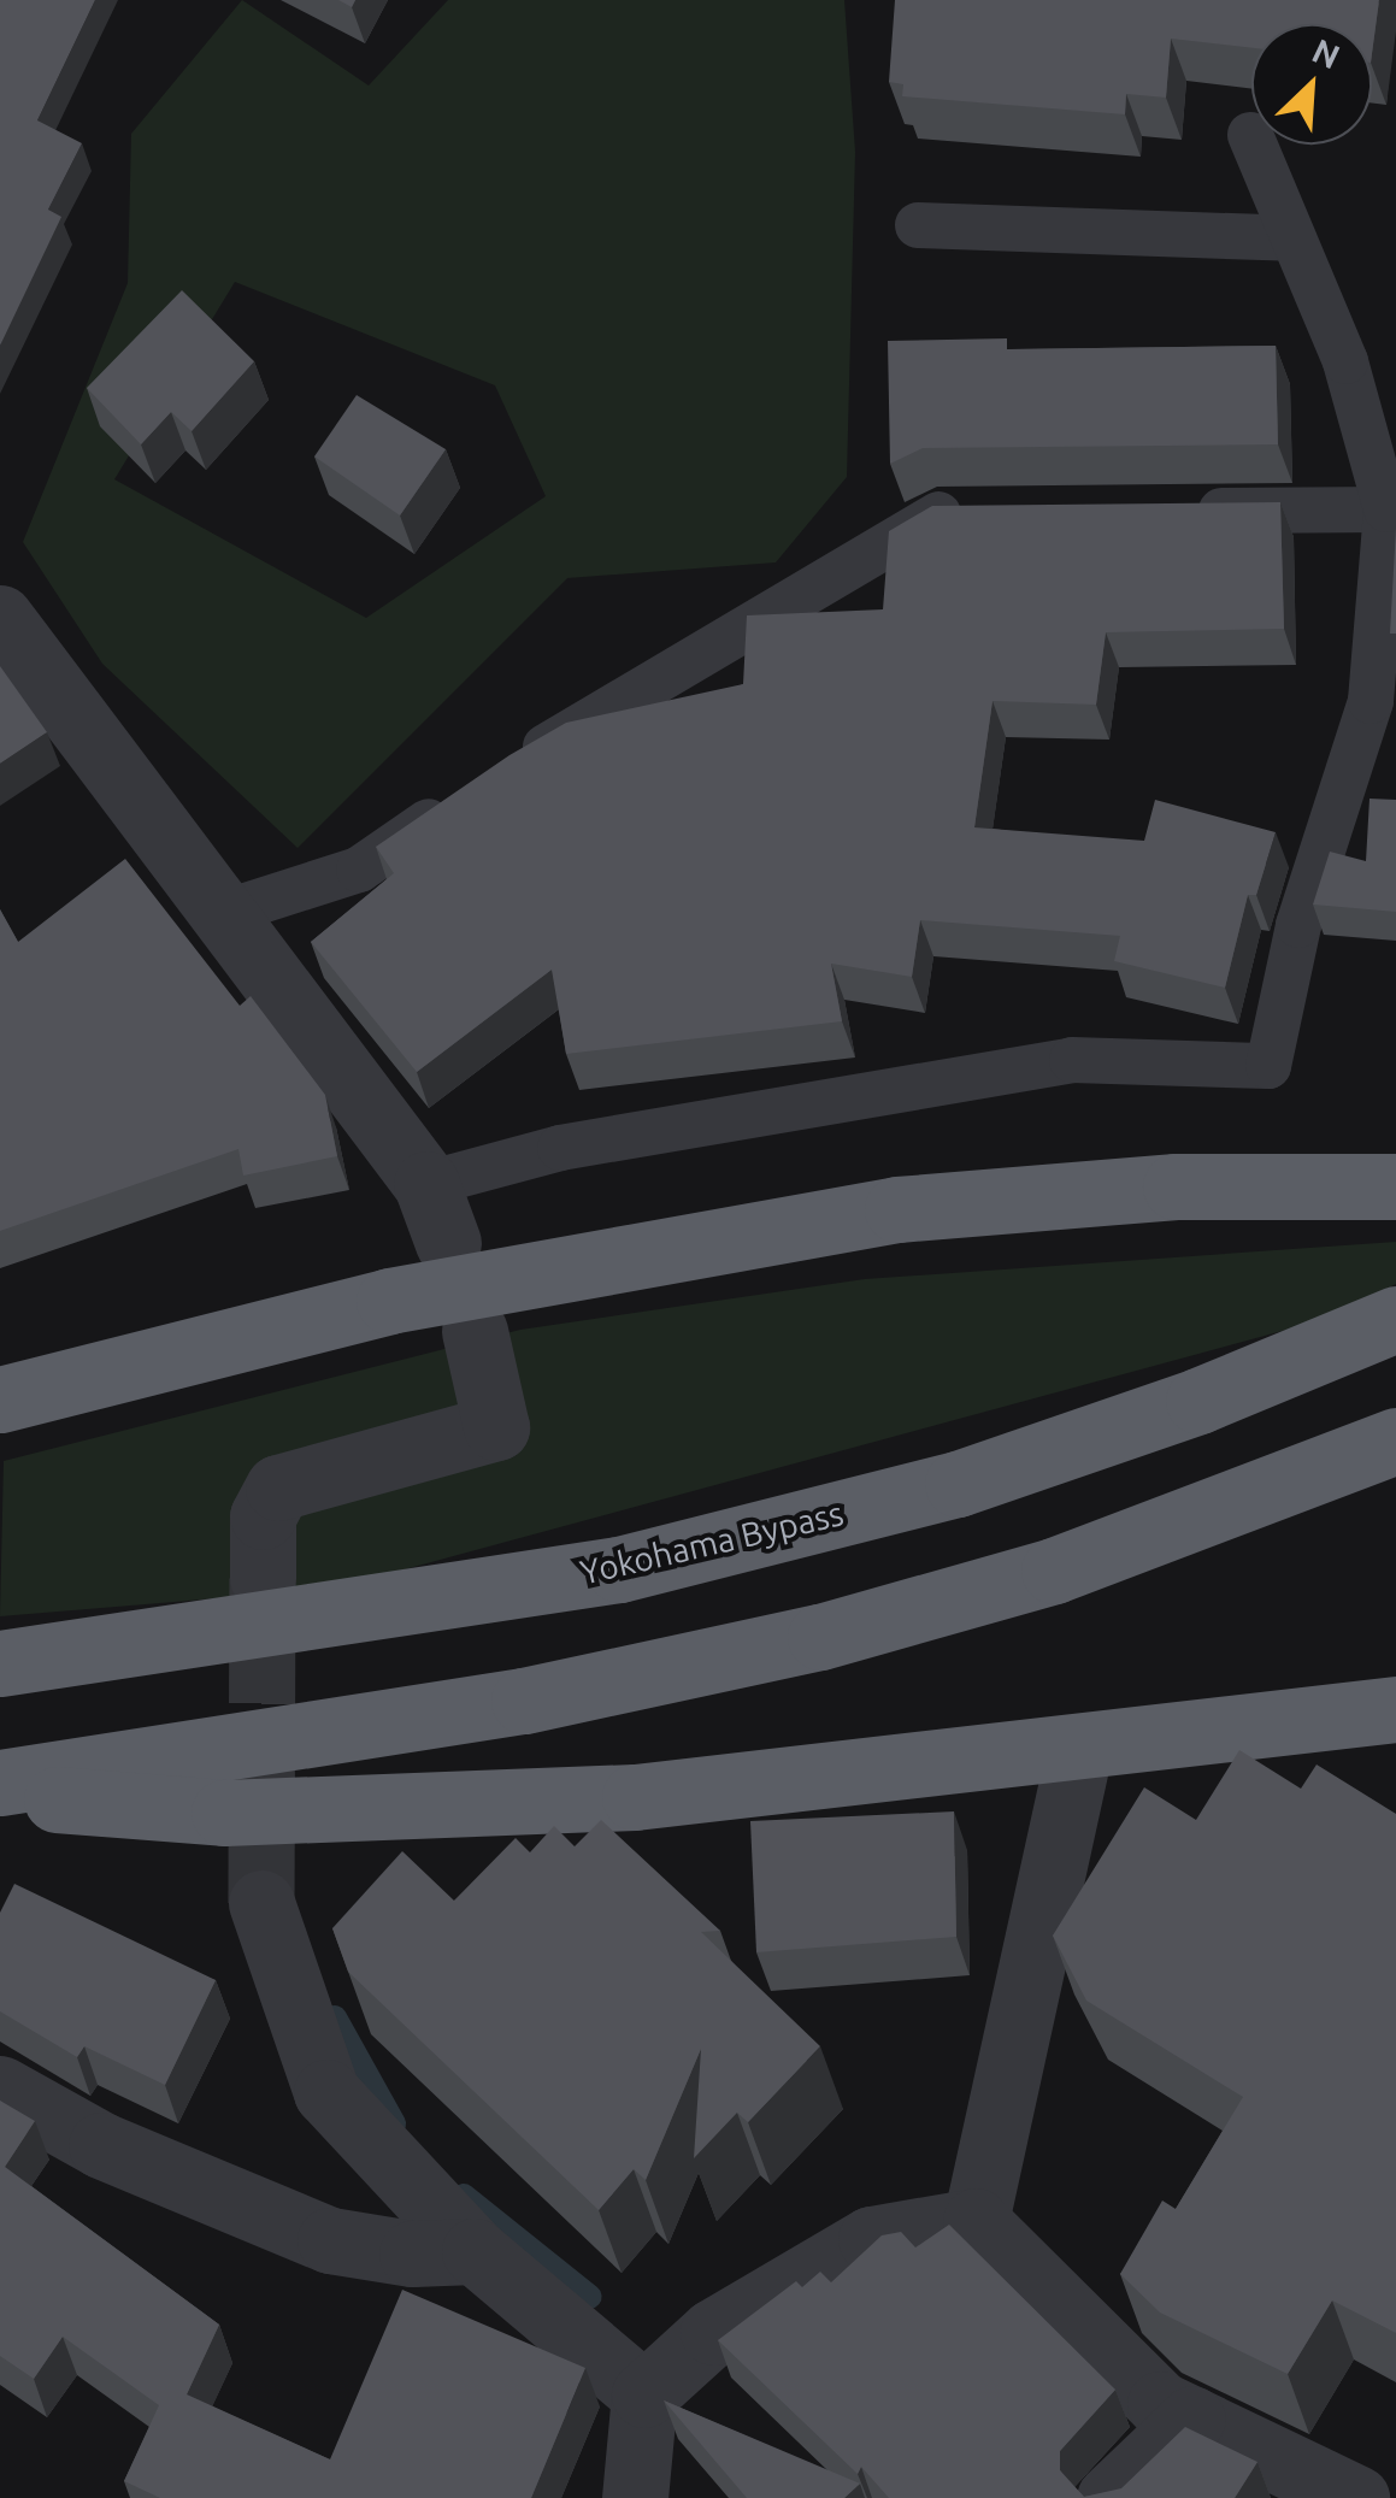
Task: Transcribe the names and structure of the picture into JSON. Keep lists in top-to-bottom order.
{
  "streets": {
    "highway": ["Yokohama Bypass"]
  },
  "north": "top right"
}
